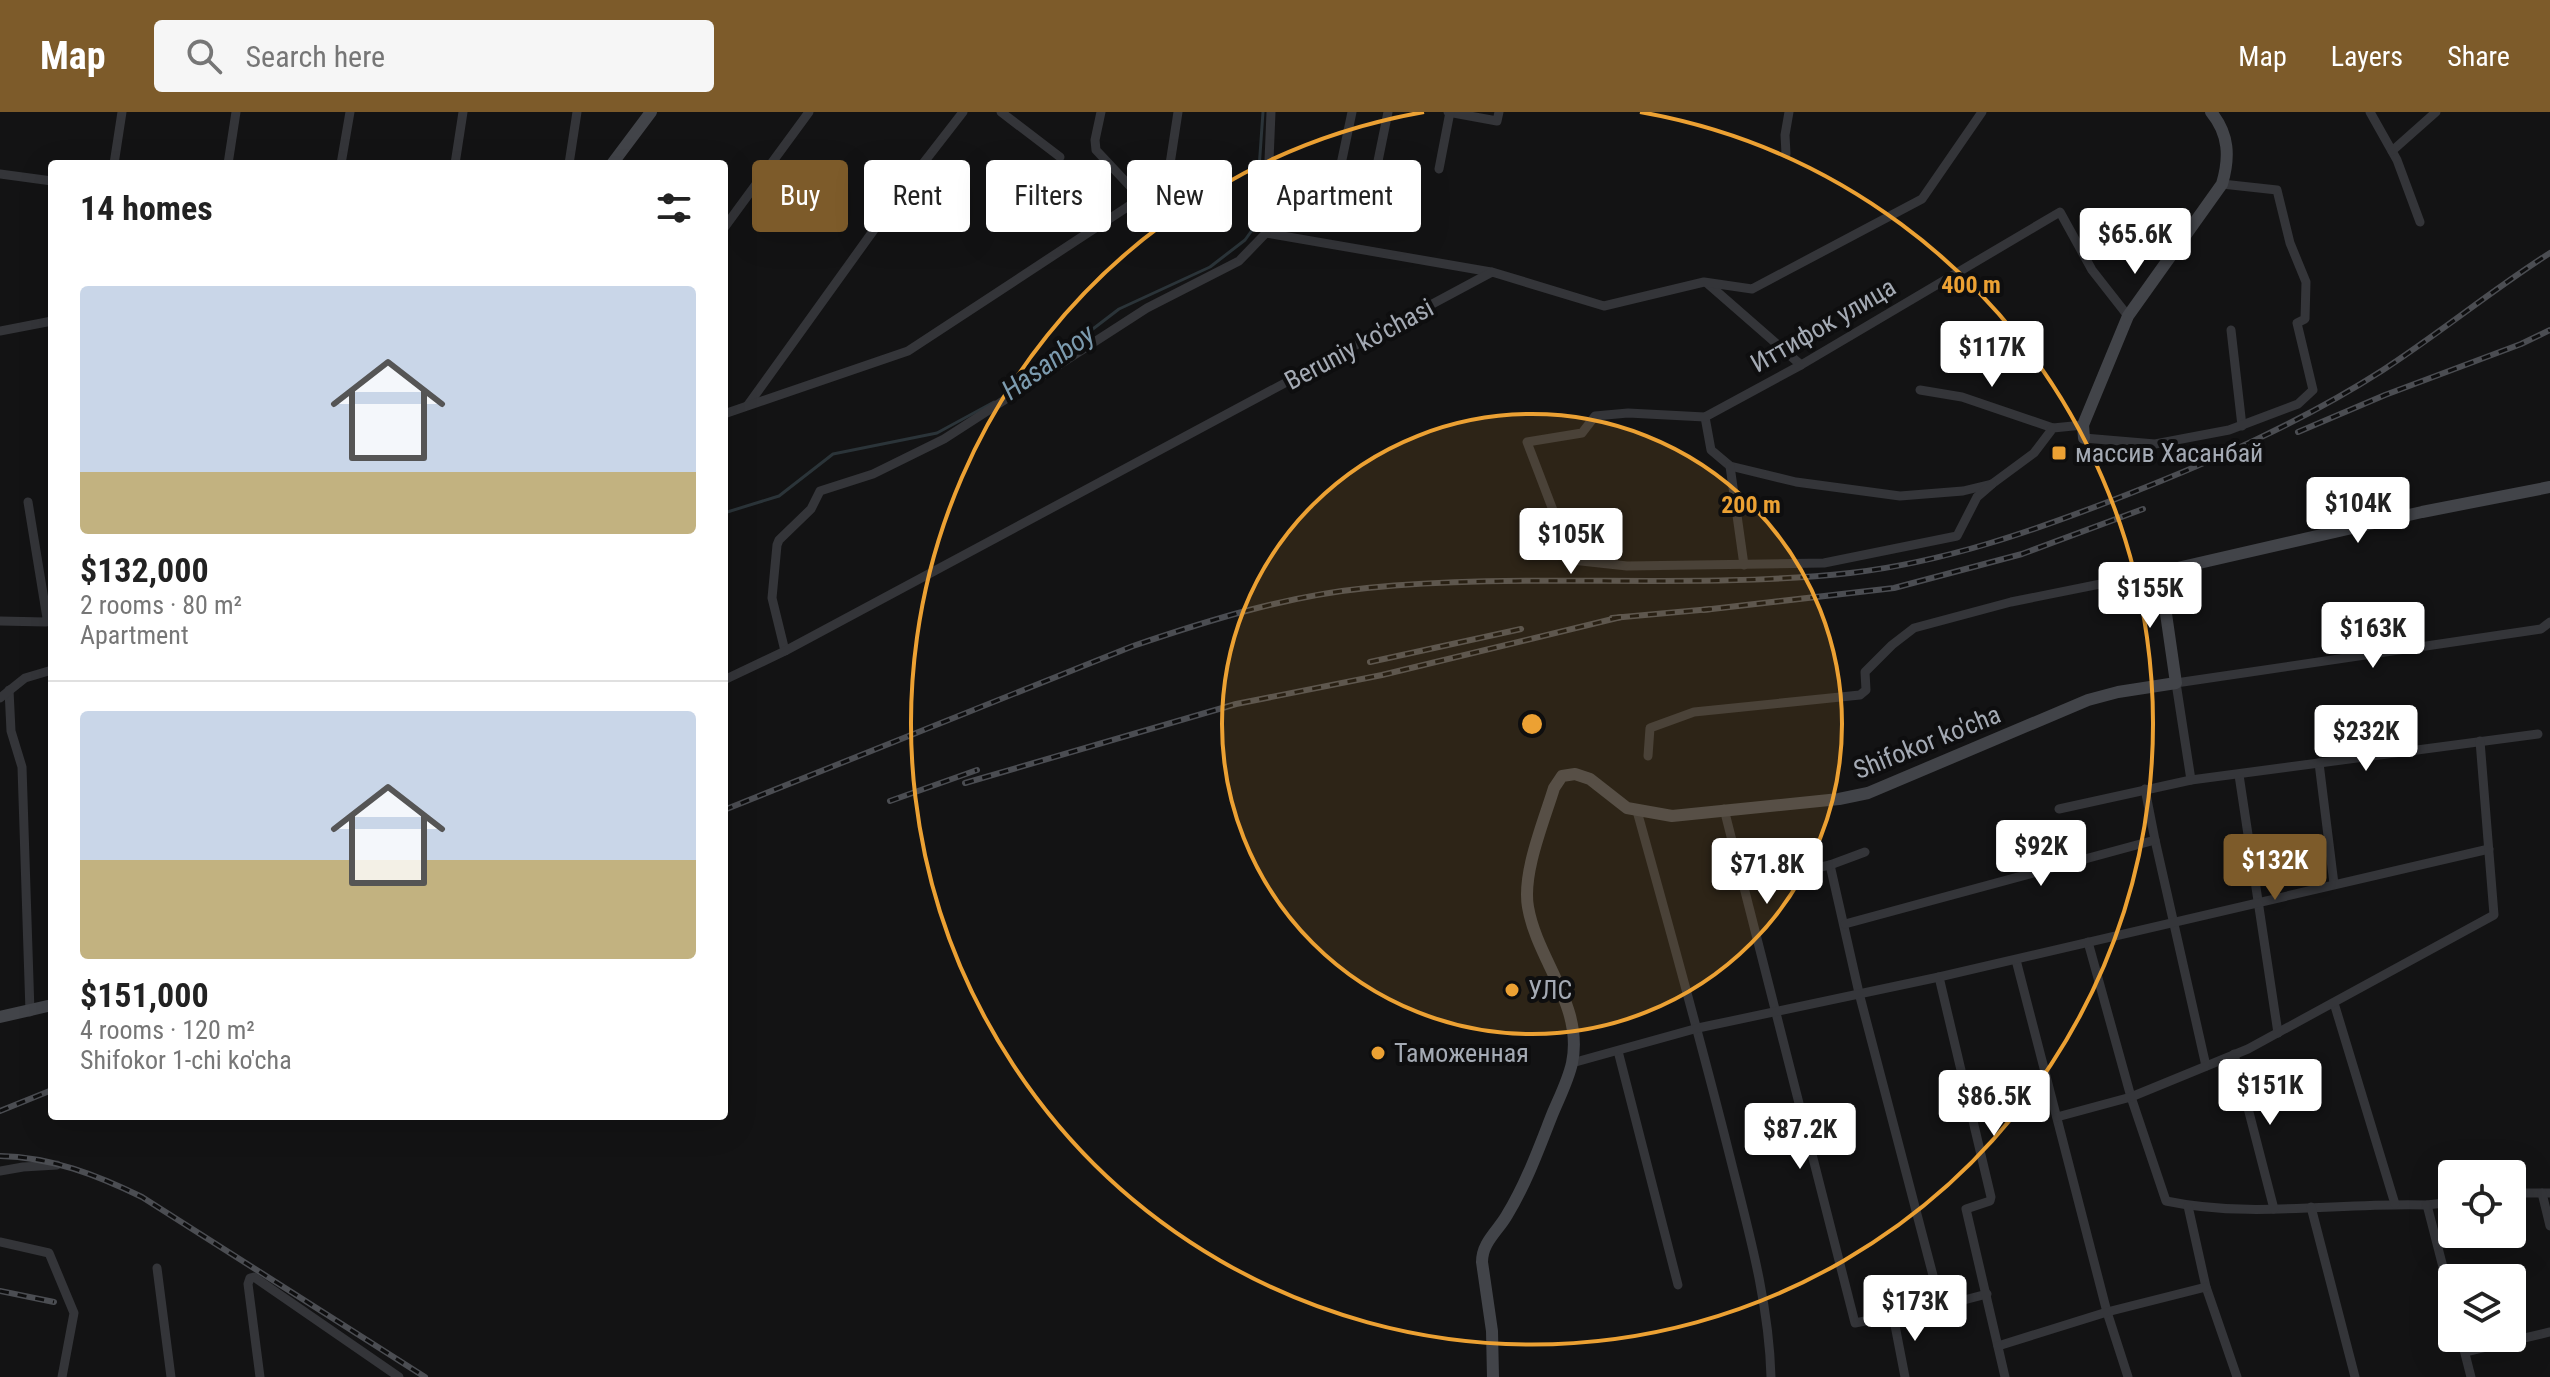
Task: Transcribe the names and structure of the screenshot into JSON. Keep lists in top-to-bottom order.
{
  "streets": {
    "street": ["Иттифок улица", "Beruniy ko'chasi", "Shifokor ko'cha"]
  },
  "water": ["Hasanboy"],
  "places": {
    "transit": ["массив Хасанбай"],
    "other": ["УЛС", "Таможенная"]
  },
  "page": {
    "header": "Map",
    "search": "Search here",
    "nav": ["Map", "Layers", "Share"],
    "chip": [
      "Buy",
      "Rent",
      "Filters",
      "New",
      "Apartment"
    ],
    "heading": "14 homes",
    "price": [
      "$65.6K",
      "$117K",
      "$104K",
      "$105K",
      "$155K",
      "$163K",
      "$232K",
      "$92K",
      "$132K",
      "$71.8K",
      "$151K",
      "$86.5K",
      "$87.2K",
      "$173K"
    ],
    "list": [
      {
        "name": "$132,000",
        "note": "2 rooms · 80 m² · Apartment"
      },
      {
        "name": "$151,000",
        "note": "4 rooms · 120 m² · Shifokor 1-chi ko'cha"
      }
    ]
  },
  "rings": ["400 m", "200 m"]
}
